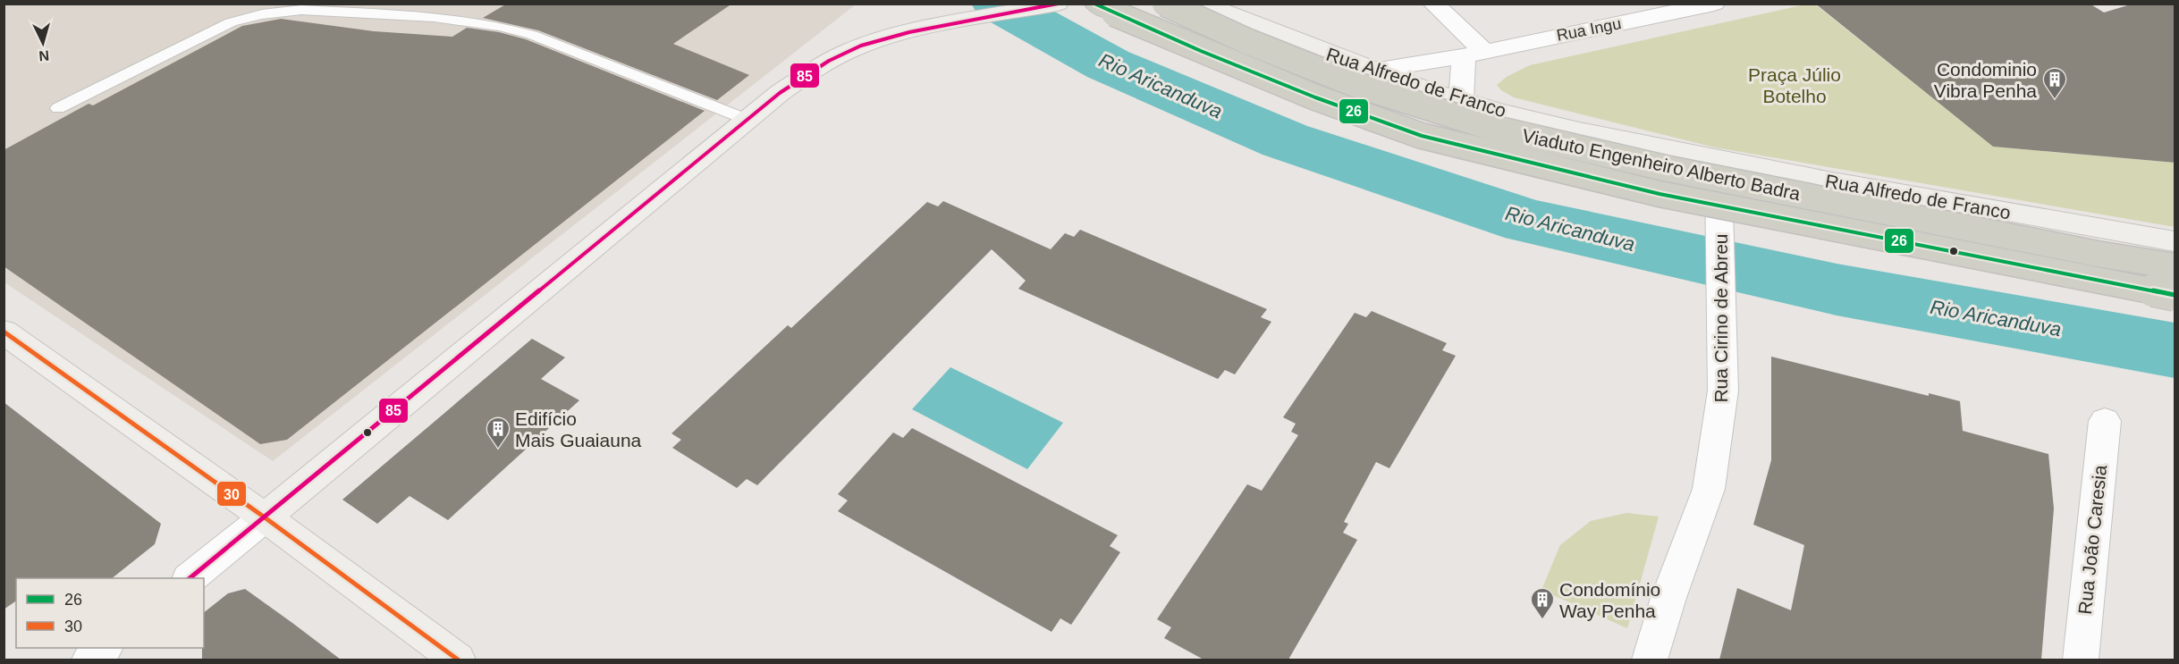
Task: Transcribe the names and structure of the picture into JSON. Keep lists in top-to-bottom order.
{
  "streets": {
    "highway": ["Viaduto Engenheiro Alberto Badra"],
    "street": [
      "Rua Ingu",
      "Rua Alfredo de Franco",
      "Rua Cirino de Abreu",
      "Rua João Caresia"
    ]
  },
  "crossings": [
    ["Rua Ingu", "Rua Alfredo de Franco"],
    ["Rua Alfredo de Franco", "Rua Cirino de Abreu"]
  ],
  "water": ["Rio Aricanduva"],
  "parks": ["Praça Júlio Botelho"],
  "places": {
    "building": ["Condominio Vibra Penha", "Edifício Mais Guaiauna", "Condomínio Way Penha"]
  },
  "lines": ["transit line 26", "transit line 85", "transit line 30"],
  "legend": ["26", "30"],
  "north": "bottom"
}
